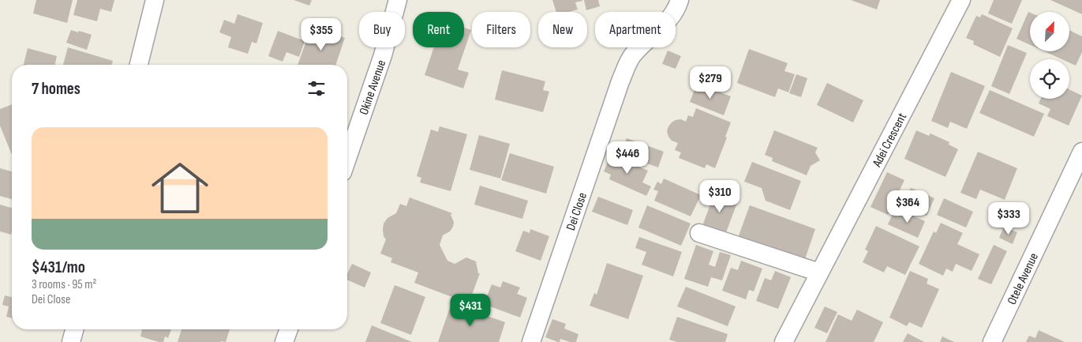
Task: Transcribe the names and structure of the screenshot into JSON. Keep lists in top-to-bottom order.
{
  "streets": {
    "street": [
      "Okine Avenue",
      "Adei Crescent",
      "Dei Close",
      "Otele Avenue"
    ]
  },
  "north": "top right",
  "page": {
    "chip": [
      "Buy",
      "Rent",
      "Filters",
      "New",
      "Apartment"
    ],
    "price": [
      "$355",
      "$279",
      "$446",
      "$310",
      "$364",
      "$333",
      "$431"
    ],
    "heading": "7 homes",
    "list": [
      {
        "name": "$431/mo",
        "note": "3 rooms · 95 m² · Dei Close"
      }
    ]
  }
}
